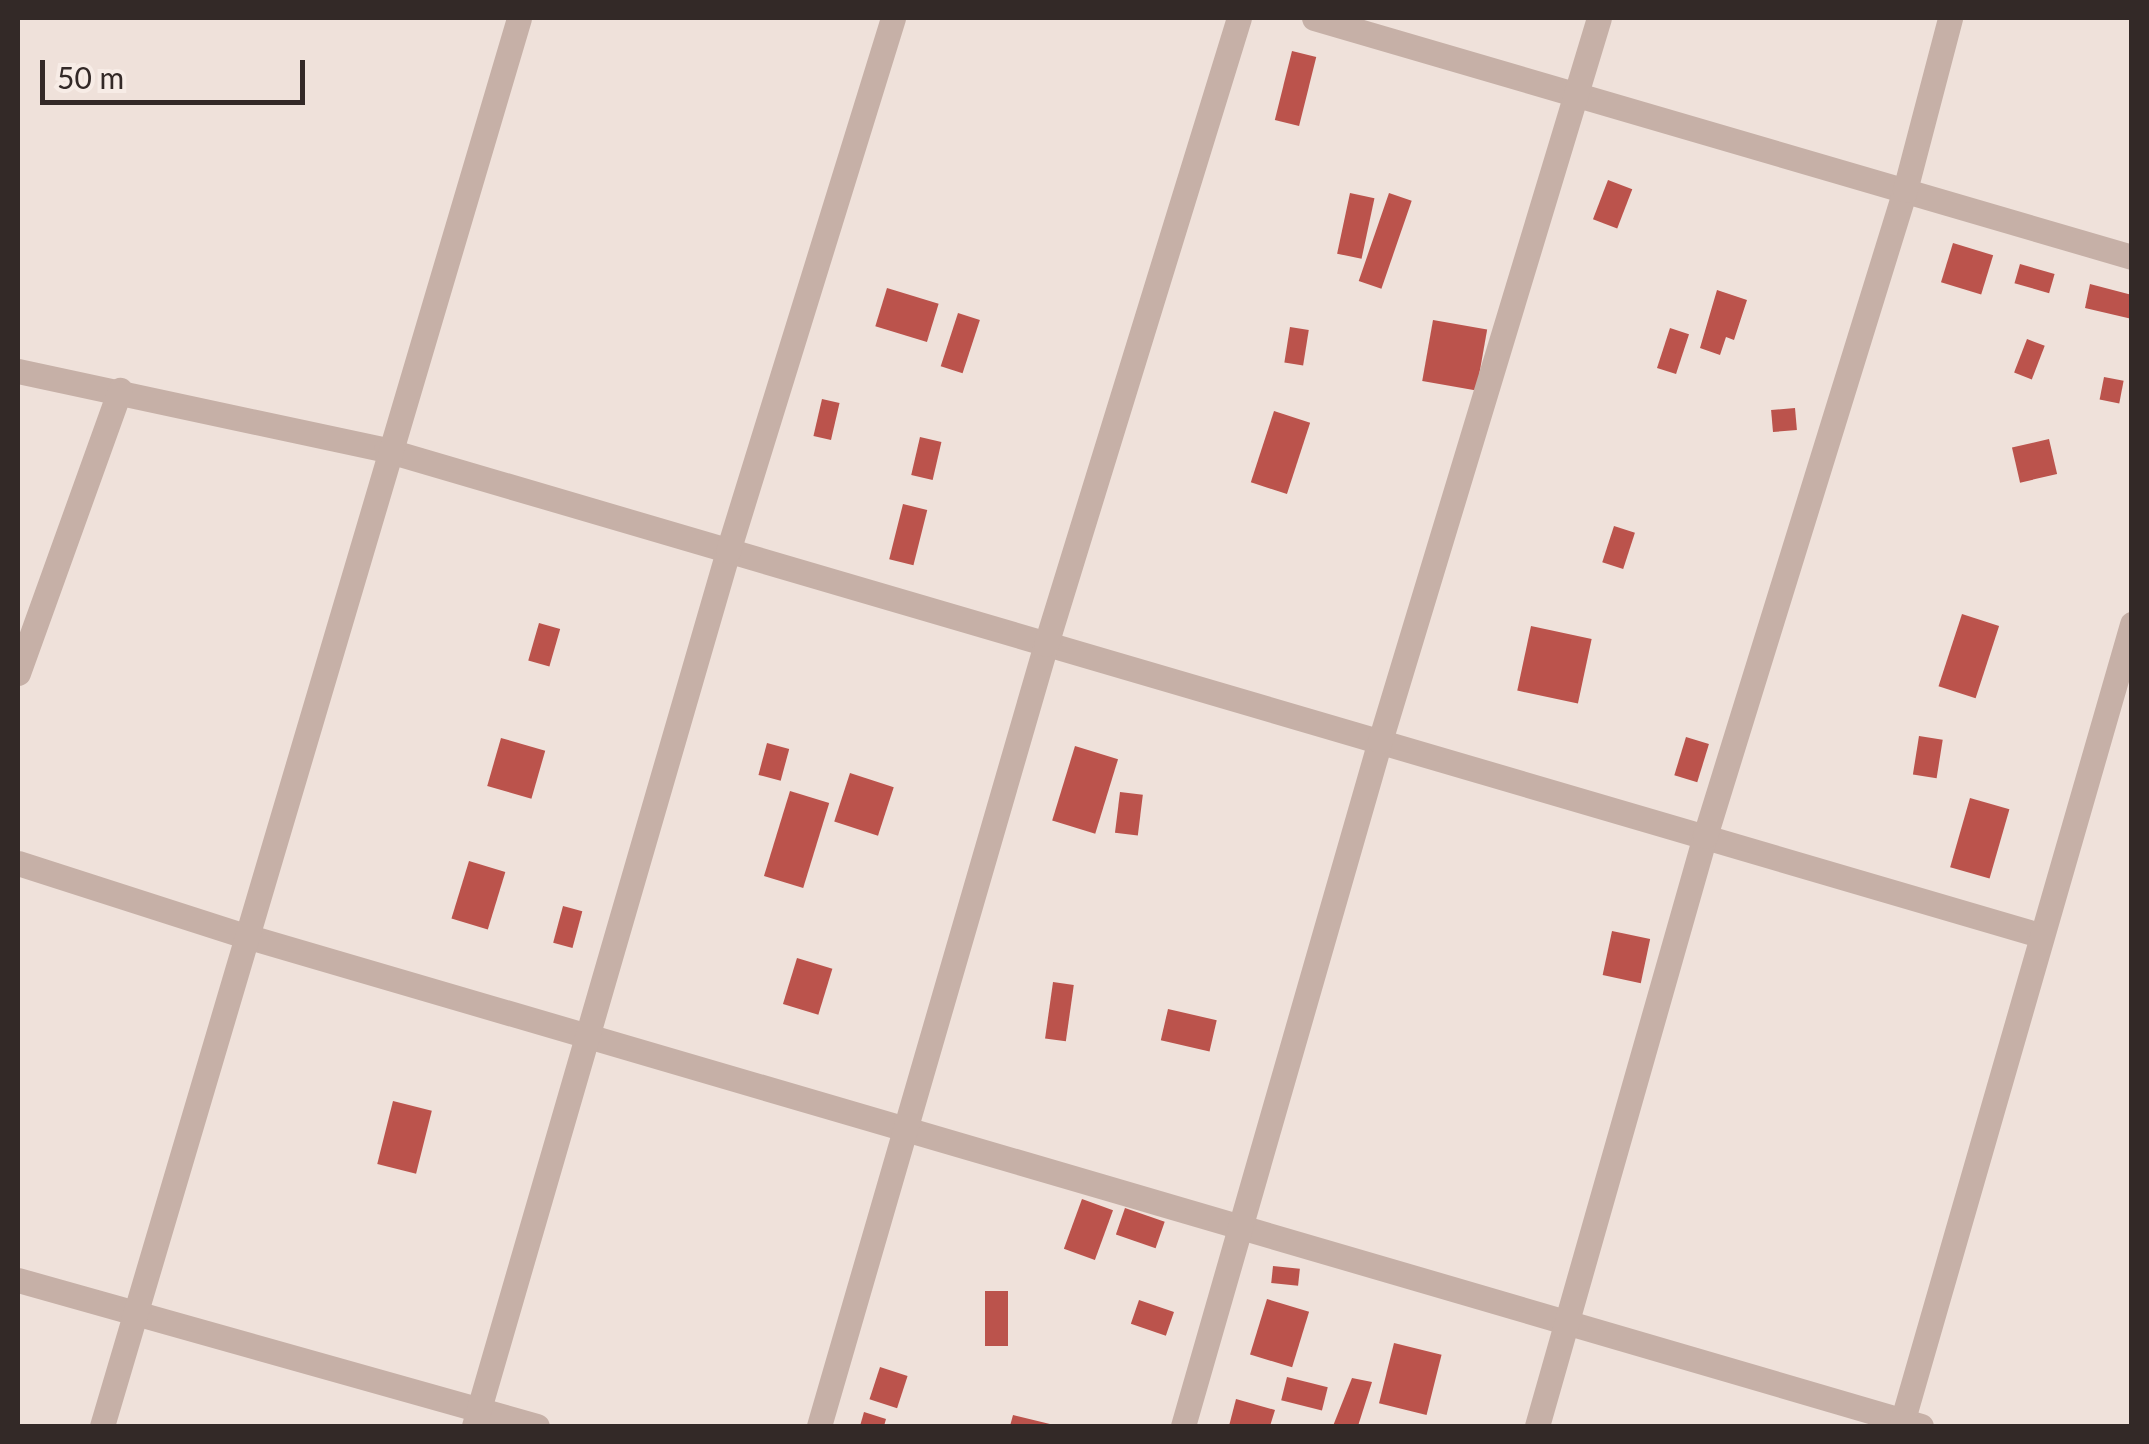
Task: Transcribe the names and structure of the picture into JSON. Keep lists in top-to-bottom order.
{
  "scale_bar": "50 m"
}
